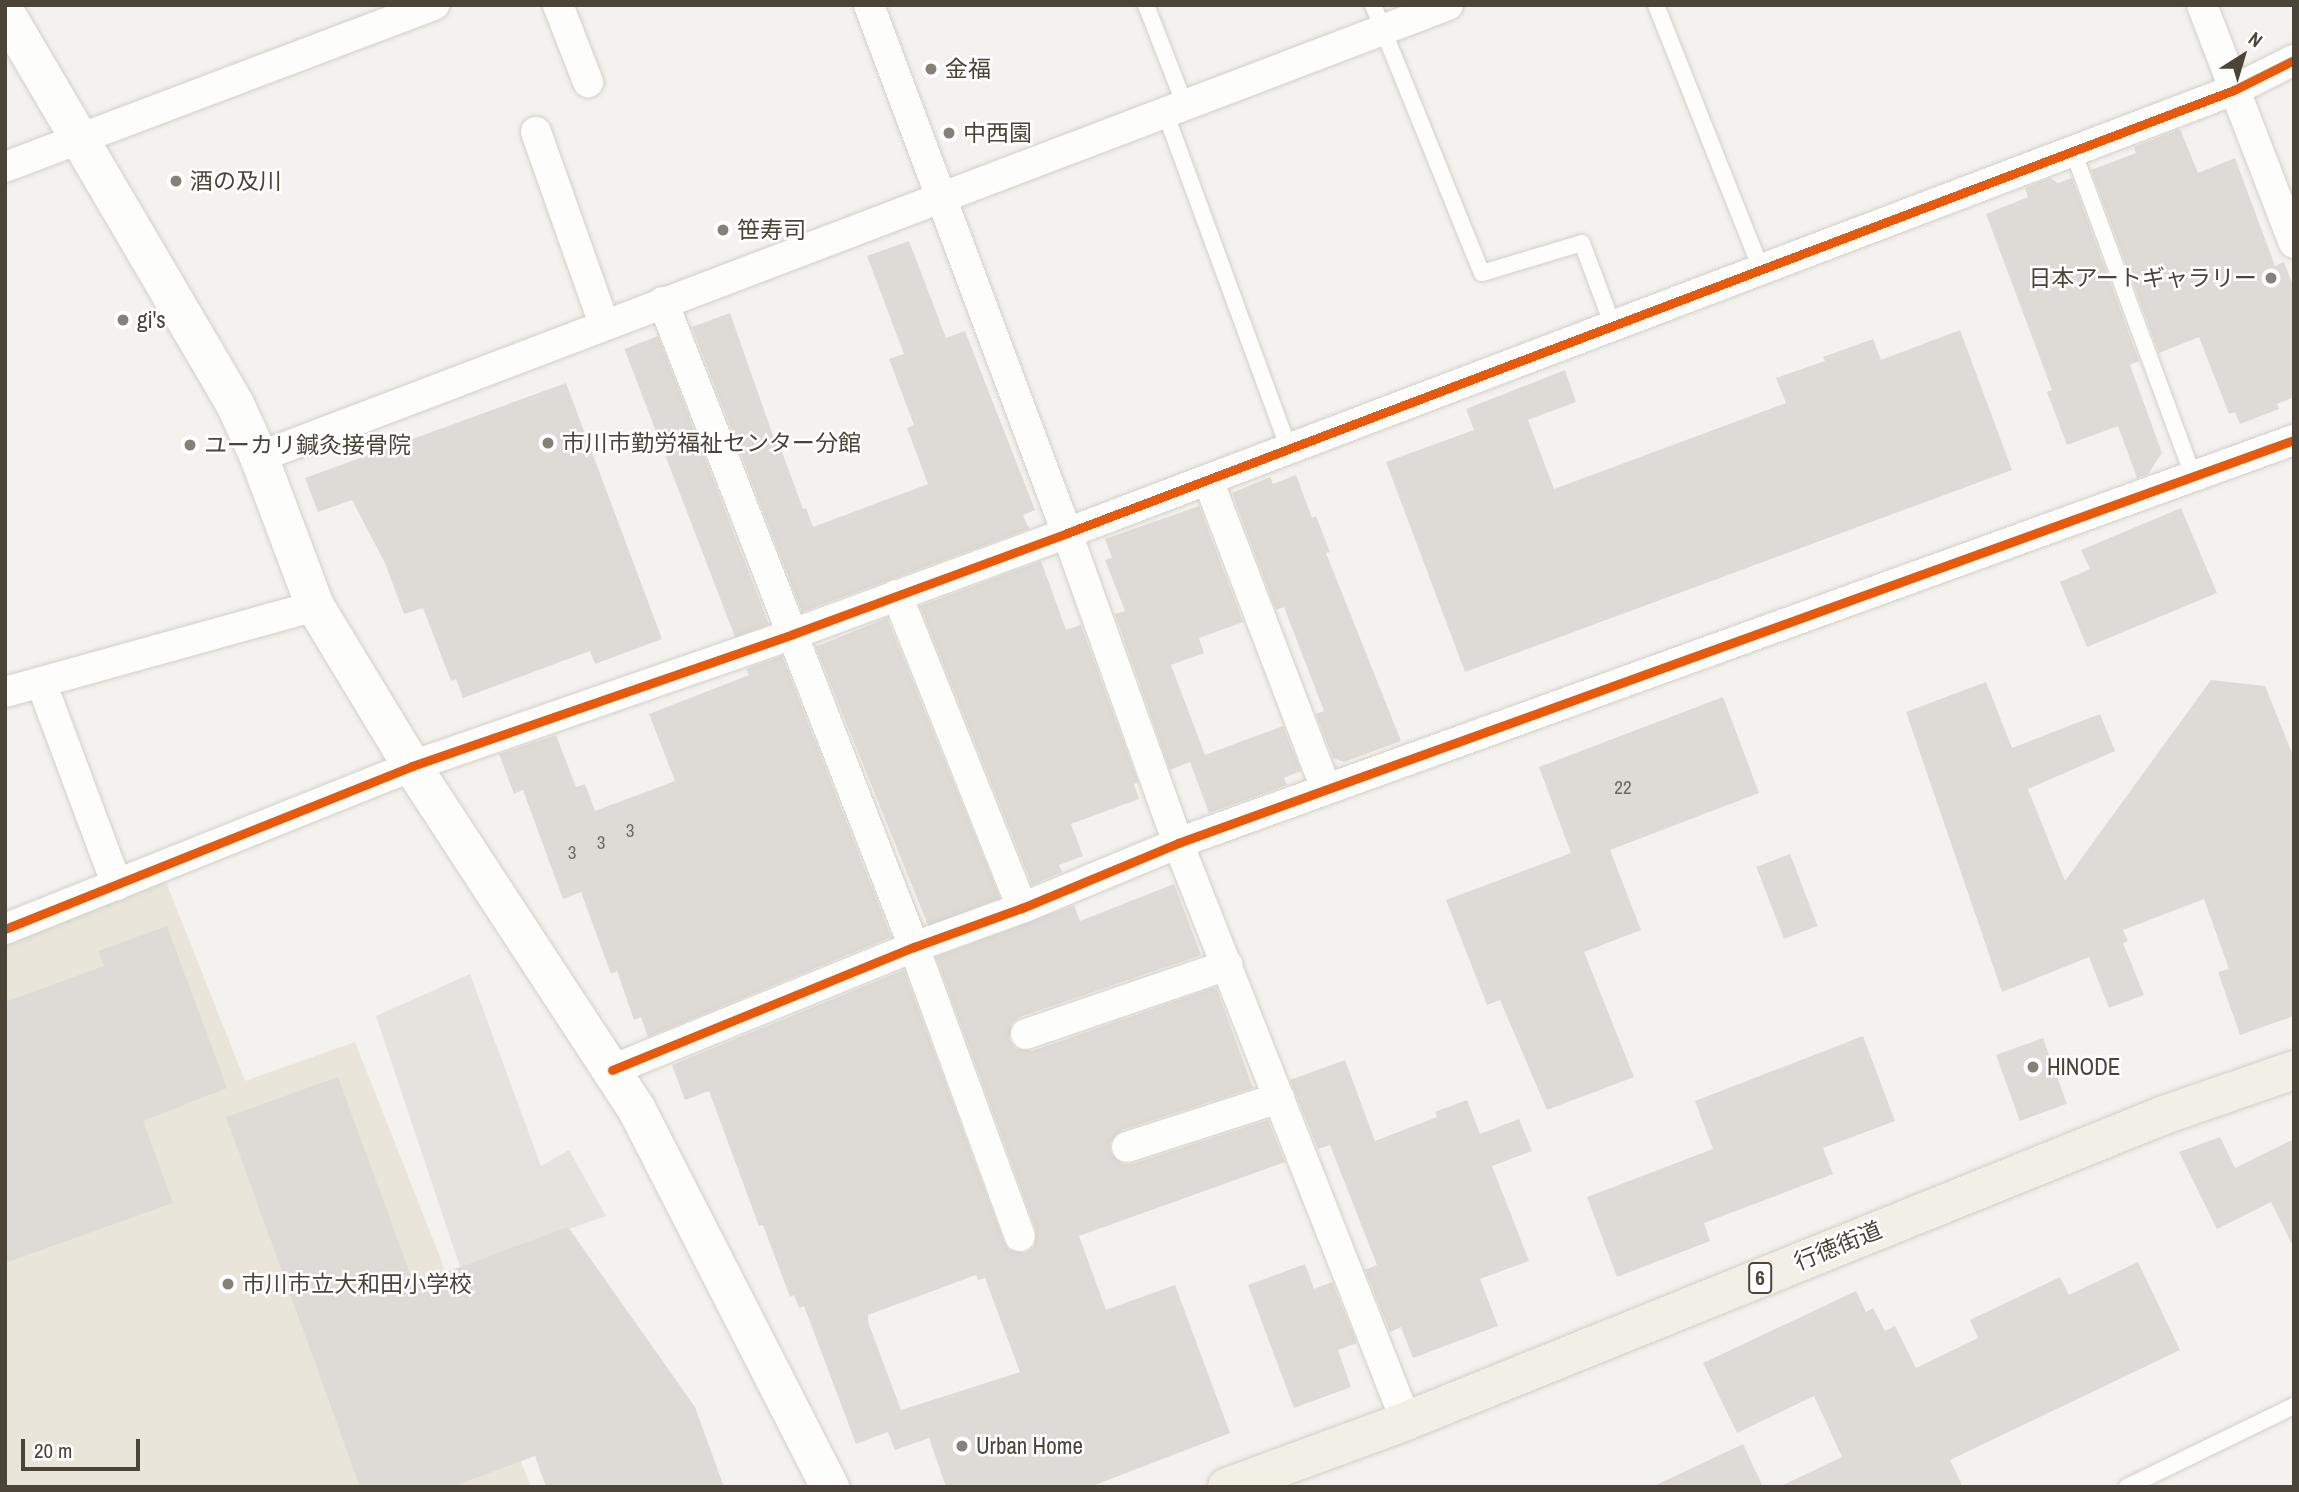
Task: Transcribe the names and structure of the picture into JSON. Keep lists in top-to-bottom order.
{
  "streets": {
    "main road": ["行徳街道", "6"]
  },
  "places": [
    "金福",
    "中西園",
    "酒の及川",
    "笹寿司",
    "日本アートギャラリー",
    "gi's",
    "市川市勤労福祉センター分館",
    "ユーカリ鍼灸接骨院",
    "HINODE",
    "市川市立大和田小学校",
    "Urban Home"
  ],
  "house_numbers": [
    "22",
    "3",
    "3",
    "3"
  ],
  "scale_bar": "20 m",
  "north": "top right"
}
